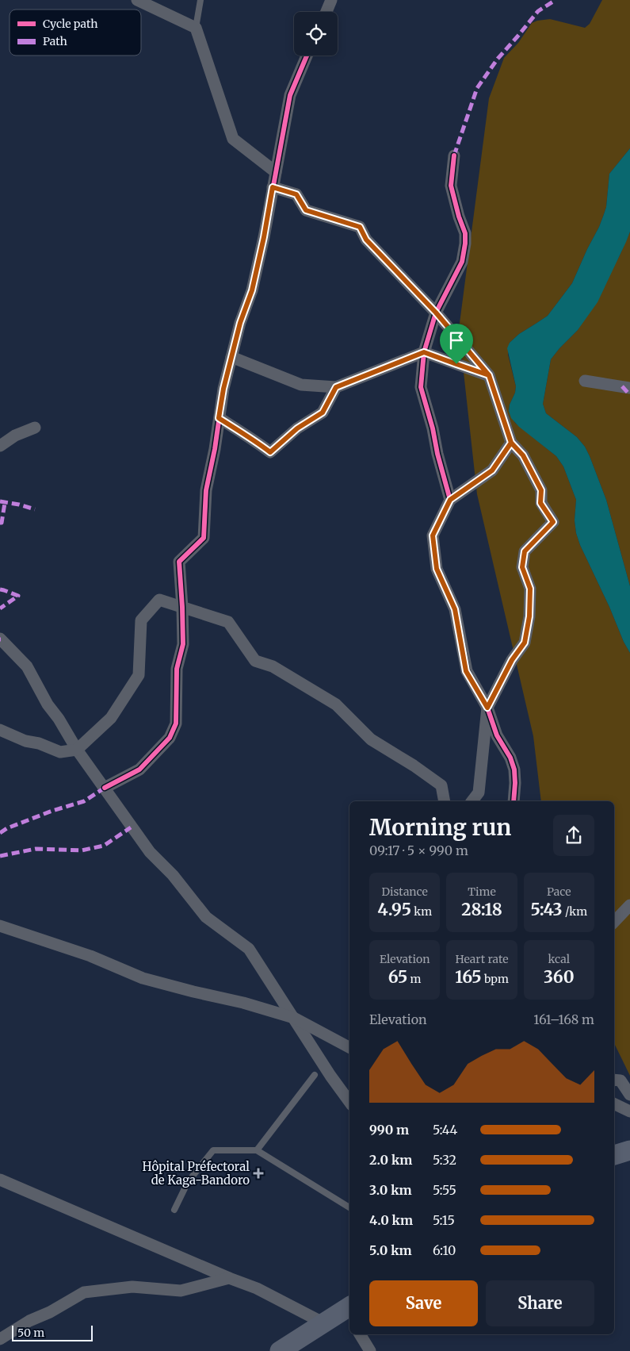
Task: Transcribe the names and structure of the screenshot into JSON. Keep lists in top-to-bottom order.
{
  "places": {
    "health": ["Hôpital Préfectoral de Kaga-Bandoro"]
  },
  "legend": ["Cycle path", "Path"],
  "scale_bar": "50 m",
  "page": {
    "heading": ["Morning run", "09:17 · 5 × 990 m"],
    "stats": [
      ["Distance", "4.95 km"],
      ["Time", "28:18"],
      ["Pace", "5:43 /km"],
      ["Elevation", "65 m"],
      ["Heart rate", "165 bpm"],
      ["kcal", "360"]
    ],
    "chart": ["Elevation", "161–168 m"],
    "list": [
      {
        "name": "990 m",
        "note": "5:44"
      },
      {
        "name": "2.0 km",
        "note": "5:32"
      },
      {
        "name": "3.0 km",
        "note": "5:55"
      },
      {
        "name": "4.0 km",
        "note": "5:15"
      },
      {
        "name": "5.0 km",
        "note": "6:10"
      }
    ],
    "buttons": ["Save", "Share"],
    "scale": "50 m"
  }
}
